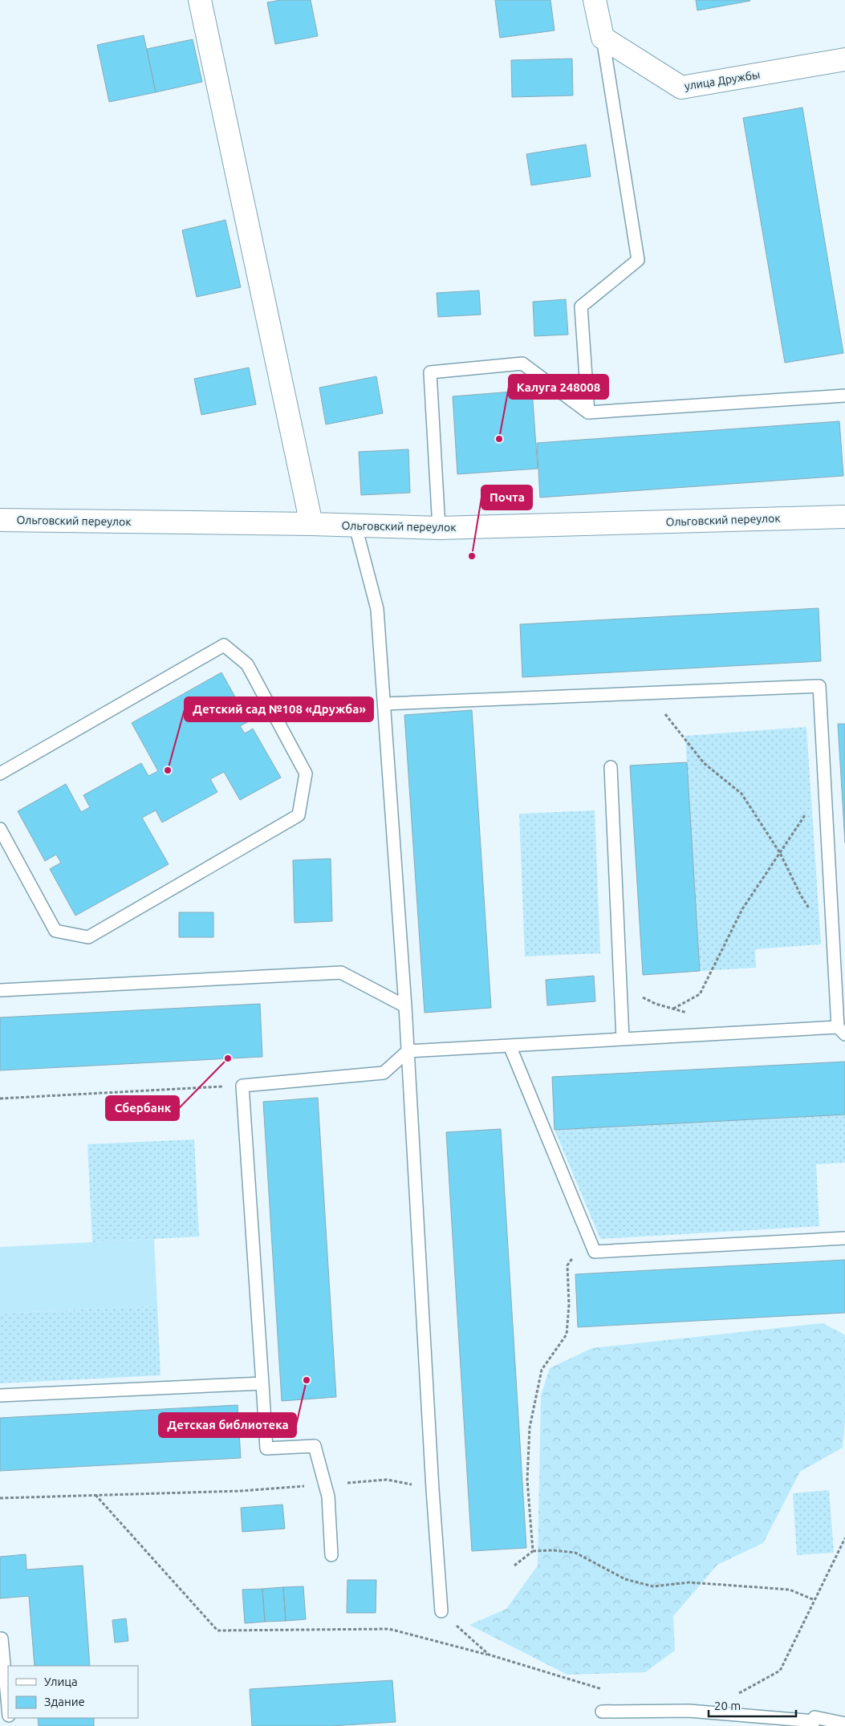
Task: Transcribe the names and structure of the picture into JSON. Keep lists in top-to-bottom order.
{
  "streets": {
    "street": ["улица Дружбы", "Ольговский переулок"]
  },
  "places": [
    "Калуга 248008",
    "Почта",
    "Детский сад №108 «Дружба»",
    "Сбербанк",
    "Детская библиотека"
  ],
  "legend": ["Улица", "Здание"],
  "scale_bar": "20 m"
}
